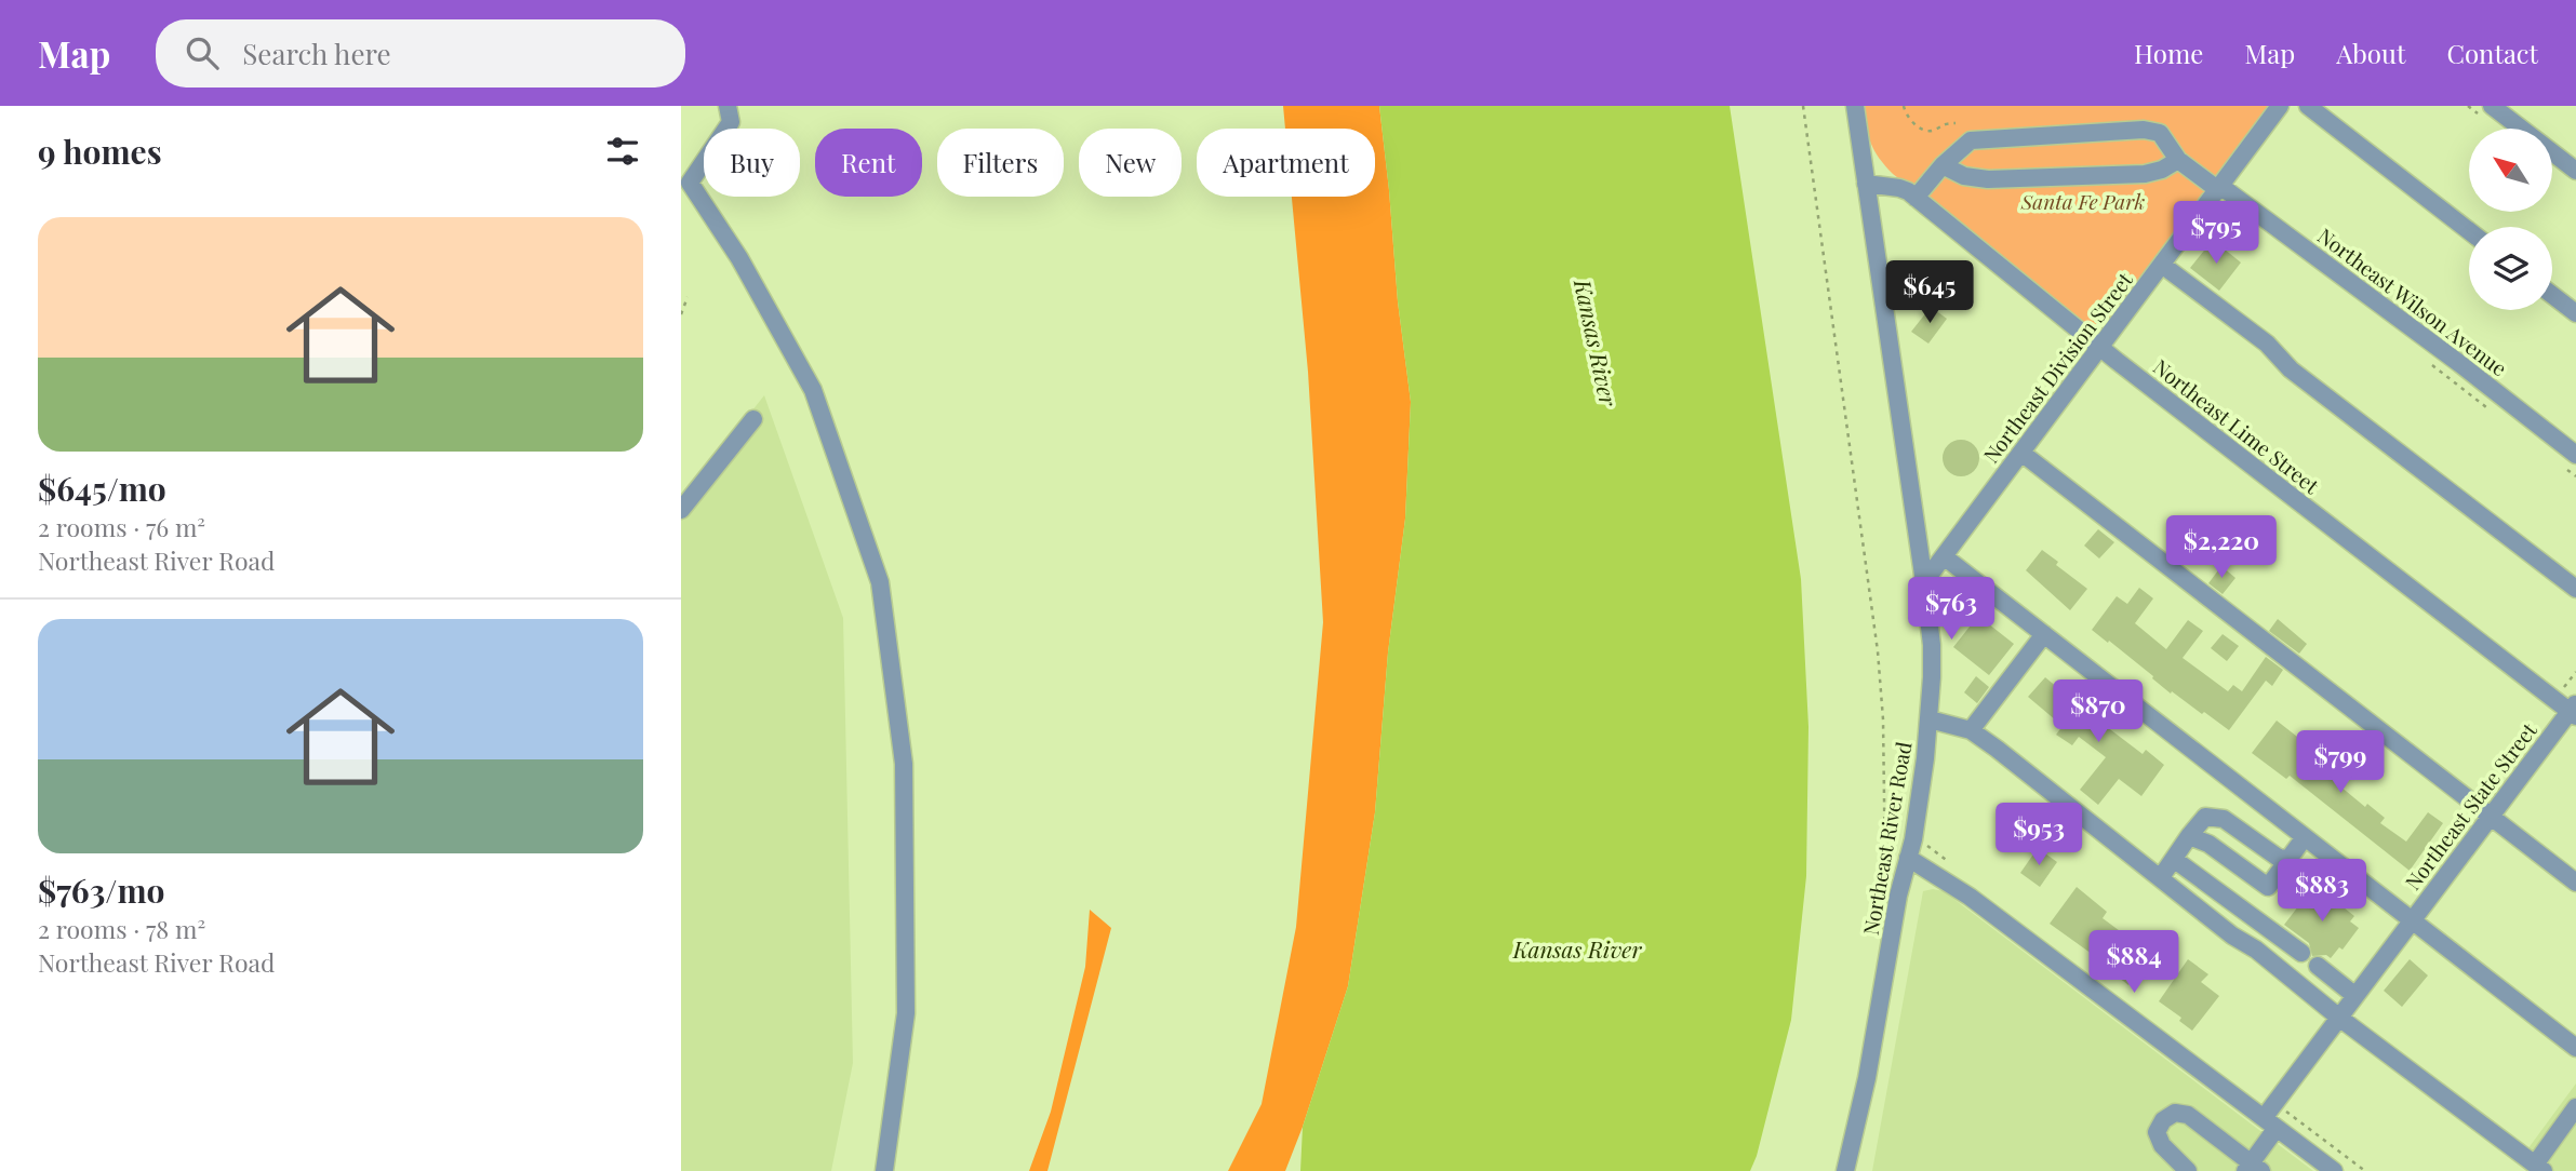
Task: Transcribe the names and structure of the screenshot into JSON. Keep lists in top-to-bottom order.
{
  "streets": {
    "street": [
      "Northeast Wilson Avenue",
      "Northeast Division Street",
      "Northeast Lime Street",
      "Northeast State Street",
      "Northeast River Road"
    ]
  },
  "crossings": [
    ["Northeast Wilson Avenue", "Northeast Division Street"],
    ["Northeast Wilson Avenue", "Northeast Lime Street"],
    ["Northeast Division Street", "Northeast Lime Street"],
    ["Northeast Division Street", "Northeast River Road"],
    ["Northeast Lime Street", "Northeast State Street"],
    ["Northeast Lime Street", "Northeast River Road"]
  ],
  "water": ["Kansas River"],
  "parks": ["Santa Fe Park"],
  "north": "top left",
  "page": {
    "header": "Map",
    "search": "Search here",
    "nav": [
      "Home",
      "Map",
      "About",
      "Contact"
    ],
    "heading": "9 homes",
    "chip": [
      "Buy",
      "Rent",
      "Filters",
      "New",
      "Apartment"
    ],
    "list": [
      {
        "name": "$645/mo",
        "note": "2 rooms · 76 m² · Northeast River Road"
      },
      {
        "name": "$763/mo",
        "note": "2 rooms · 78 m² · Northeast River Road"
      }
    ],
    "price": [
      "$795",
      "$645",
      "$2,220",
      "$763",
      "$870",
      "$799",
      "$953",
      "$883",
      "$884"
    ]
  }
}
